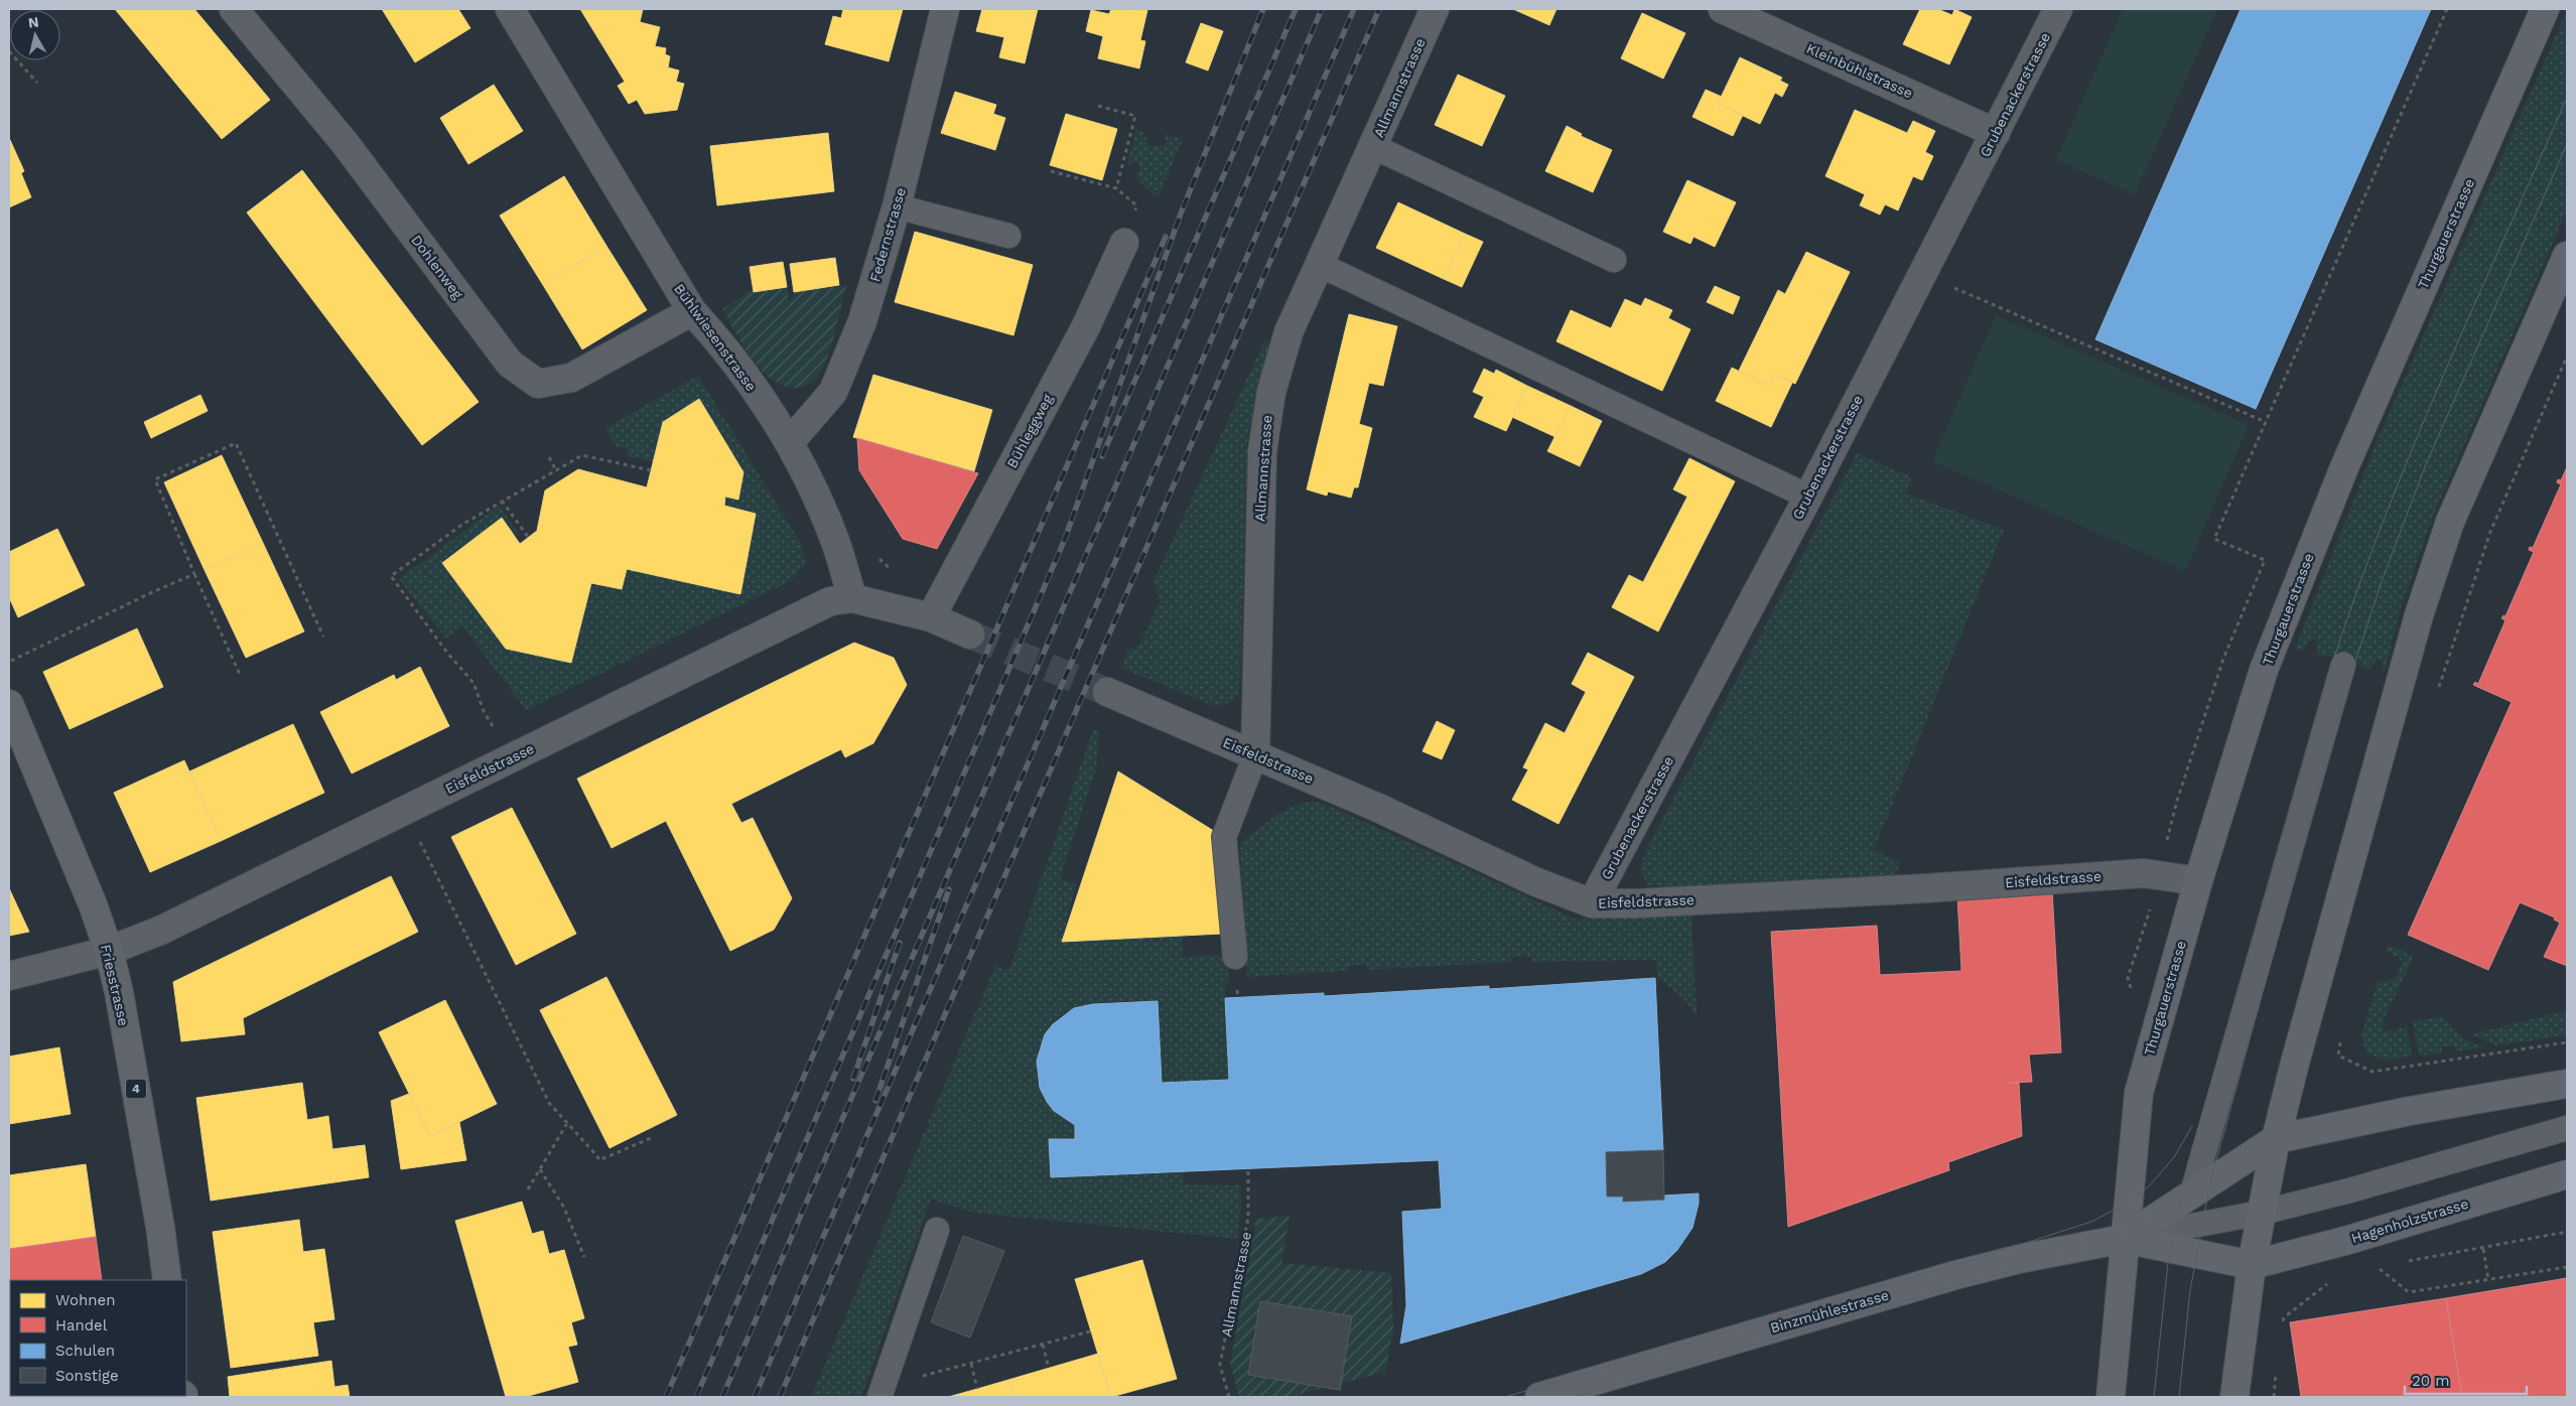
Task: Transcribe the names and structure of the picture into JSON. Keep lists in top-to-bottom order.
{
  "streets": {
    "main road": [
      "Thurgauerstrasse",
      "Friesstrasse",
      "4",
      "Hagenholzstrasse",
      "Binzmühlestrasse"
    ],
    "street": [
      "Kleinbühlstrasse",
      "Allmannstrasse",
      "Grubenackerstrasse",
      "Federnstrasse",
      "Dohlenweg",
      "Bühlwiesenstrasse",
      "Bühleggweg",
      "Eisfeldstrasse"
    ]
  },
  "crossings": [
    ["Kleinbühlstrasse", "Grubenackerstrasse"],
    ["Allmannstrasse", "Eisfeldstrasse"],
    ["Grubenackerstrasse", "Eisfeldstrasse"],
    ["Thurgauerstrasse", "Eisfeldstrasse"],
    ["Thurgauerstrasse", "Binzmühlestrasse"],
    ["Federnstrasse", "Bühlwiesenstrasse"],
    ["Dohlenweg", "Bühlwiesenstrasse"],
    ["Bühlwiesenstrasse", "Eisfeldstrasse"],
    ["Bühleggweg", "Eisfeldstrasse"],
    ["Eisfeldstrasse", "Friesstrasse"]
  ],
  "legend": [
    "Wohnen",
    "Handel",
    "Schulen",
    "Sonstige"
  ],
  "scale_bar": "20 m",
  "north": "top"
}
